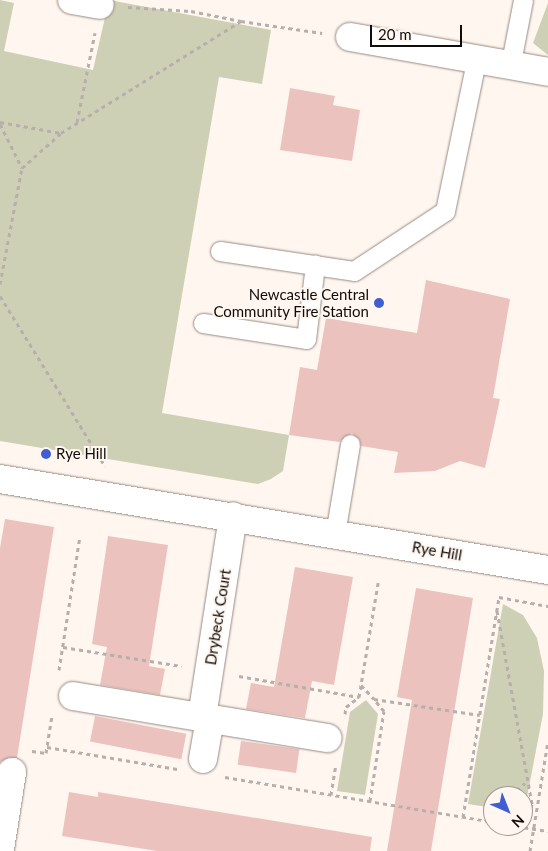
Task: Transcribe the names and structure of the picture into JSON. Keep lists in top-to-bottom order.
{
  "streets": {
    "street": ["Rye Hill", "Drybeck Court"]
  },
  "crossings": [
    ["Rye Hill", "Drybeck Court"]
  ],
  "places": ["Newcastle Central Community Fire Station", "Rye Hill"],
  "scale_bar": "20 m",
  "north": "bottom right"
}
